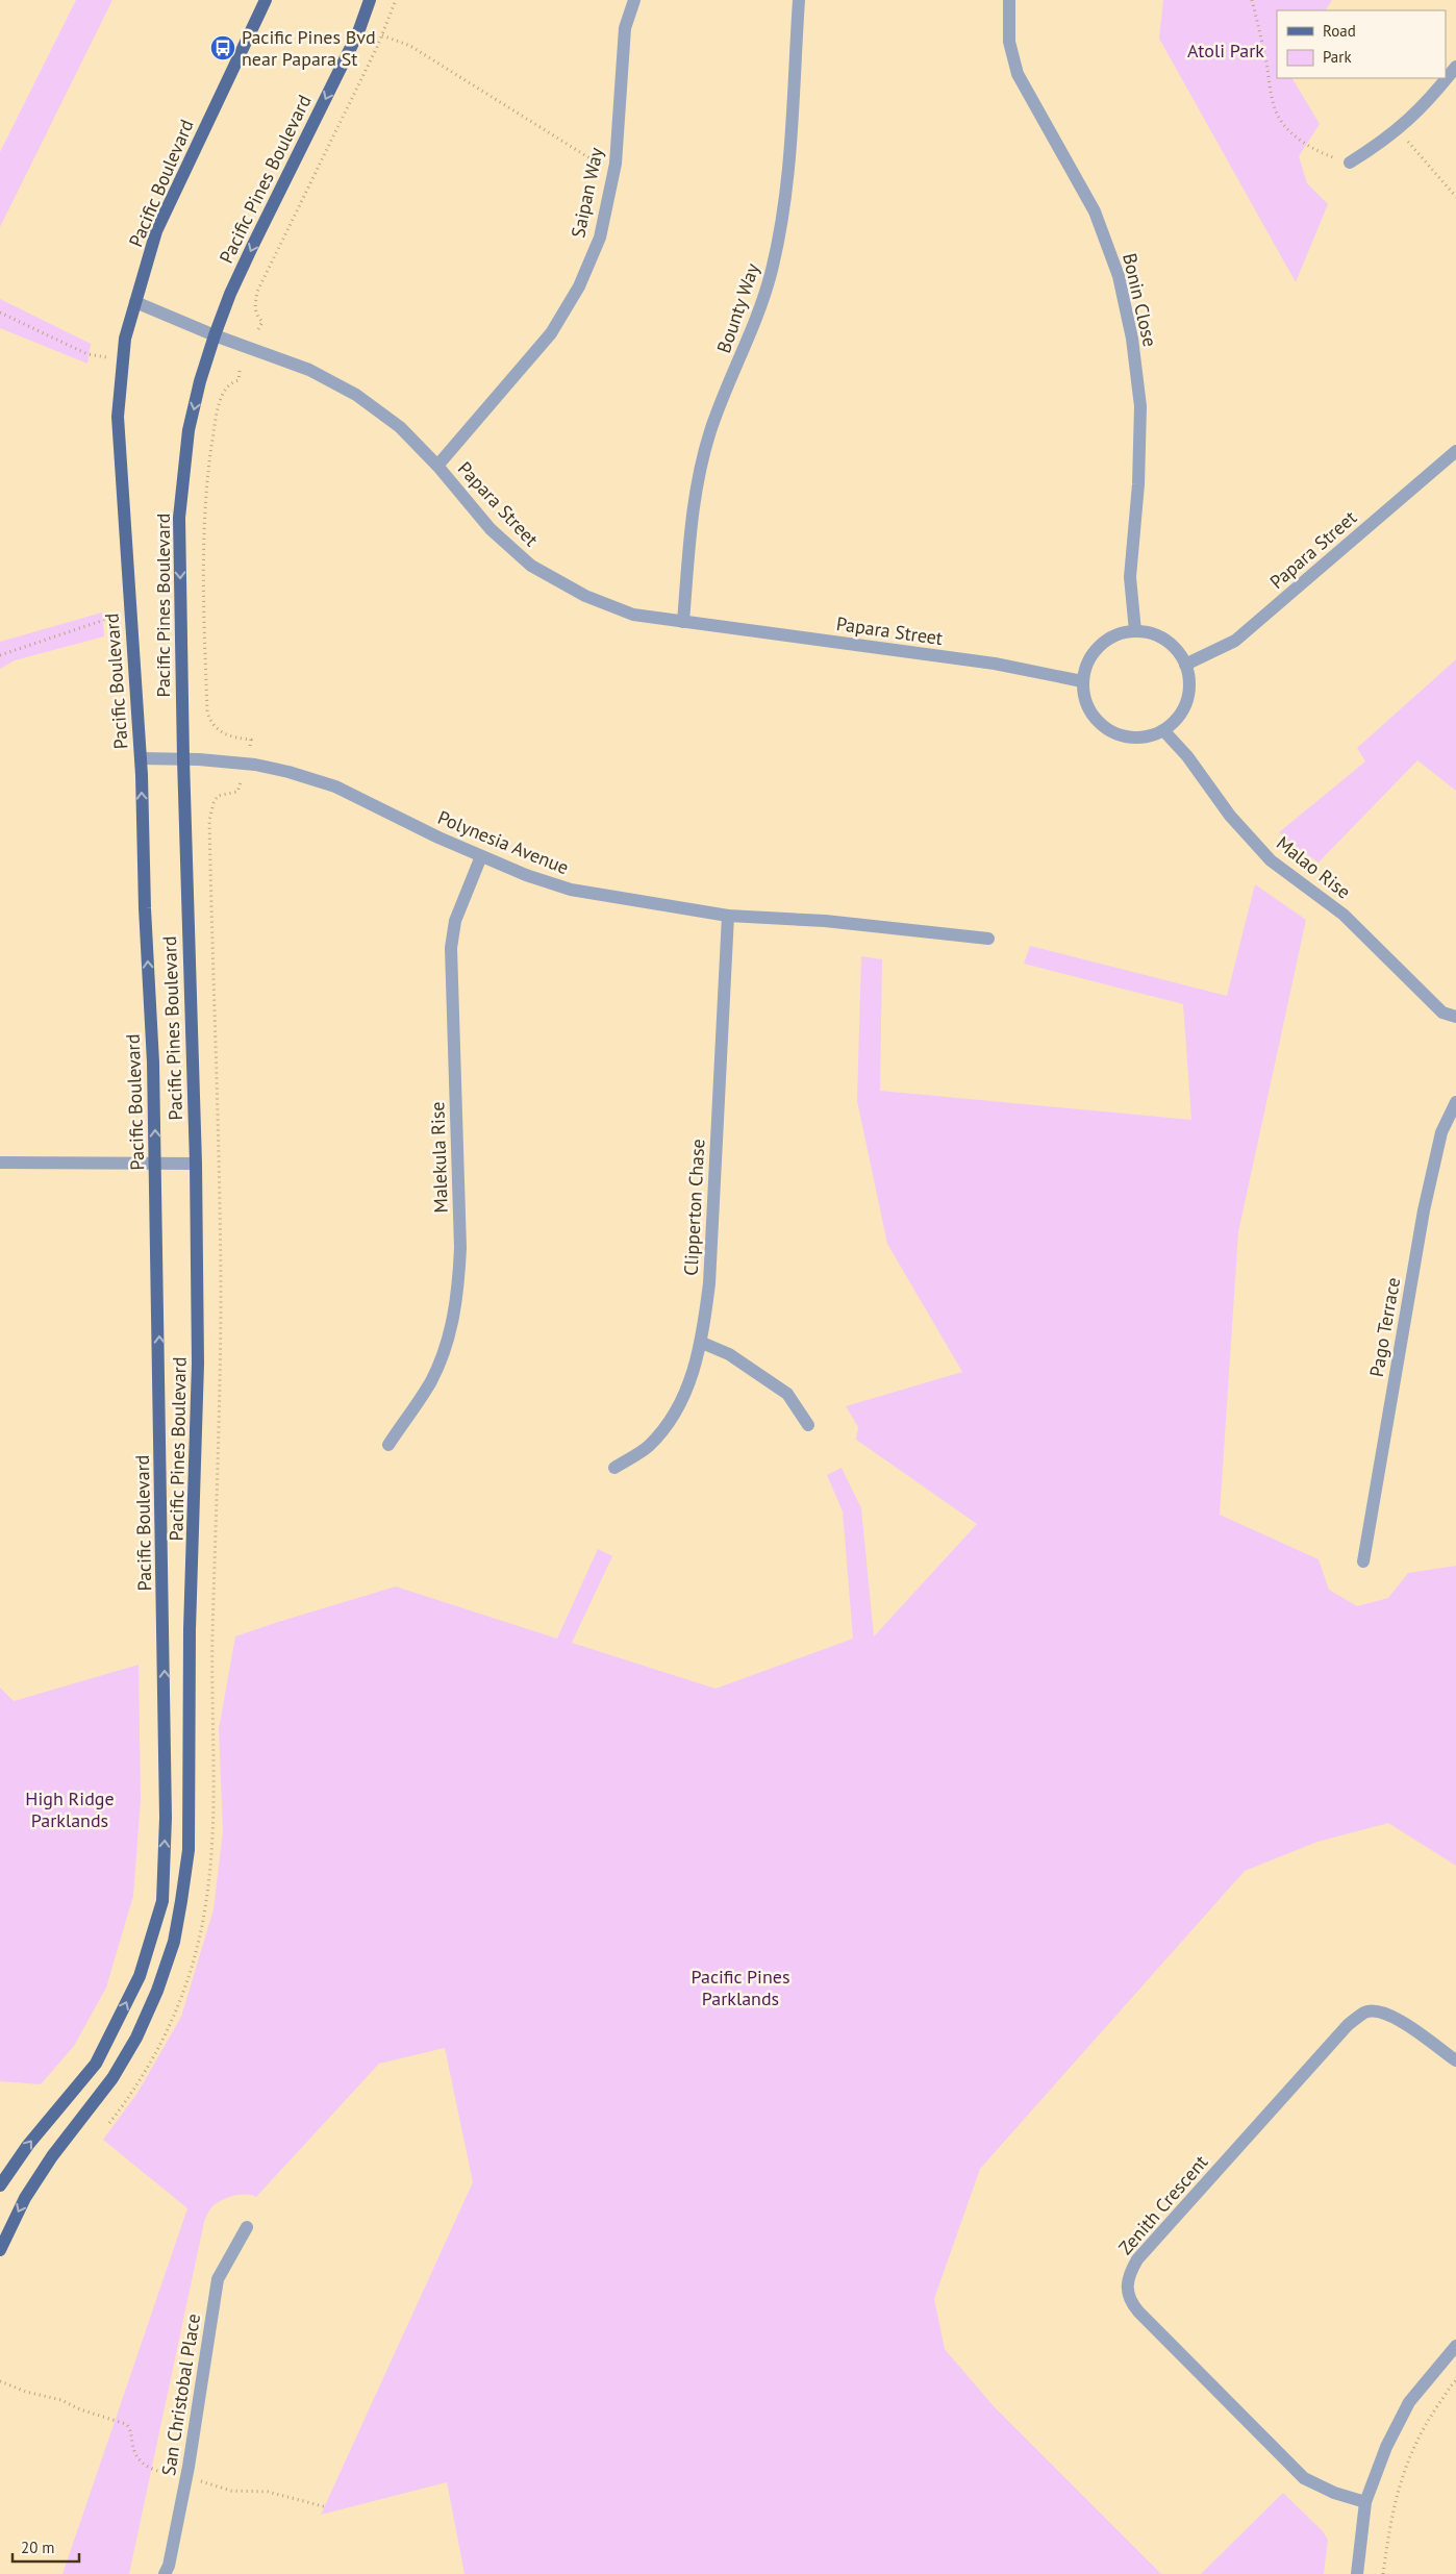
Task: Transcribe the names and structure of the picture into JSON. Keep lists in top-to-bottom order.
{
  "streets": {
    "main road": ["Pacific Pines Boulevard", "Pacific Boulevard"],
    "street": [
      "Saipan Way",
      "Bonin Close",
      "Bounty Way",
      "Papara Street",
      "Polynesia Avenue",
      "Malao Rise",
      "Malekula Rise",
      "Clipperton Chase",
      "Pago Terrace",
      "Zenith Crescent",
      "San Christobal Place"
    ]
  },
  "crossings": [
    ["Pacific Pines Boulevard", "Papara Street"],
    ["Pacific Pines Boulevard", "Polynesia Avenue"],
    ["Pacific Boulevard", "Papara Street"],
    ["Pacific Boulevard", "Polynesia Avenue"],
    ["Saipan Way", "Papara Street"],
    ["Bonin Close", "Papara Street"],
    ["Bonin Close", "Malao Rise"],
    ["Bounty Way", "Papara Street"],
    ["Papara Street", "Malao Rise"],
    ["Polynesia Avenue", "Malekula Rise"],
    ["Polynesia Avenue", "Clipperton Chase"]
  ],
  "one_way": ["Pacific Pines Boulevard", "Pacific Boulevard"],
  "parks": ["Atoli Park", "High Ridge Parklands", "Pacific Pines Parklands"],
  "places": {
    "bus stop": ["Pacific Pines Bvd near Papara St"]
  },
  "legend": ["Road", "Park"],
  "scale_bar": "20 m"
}
